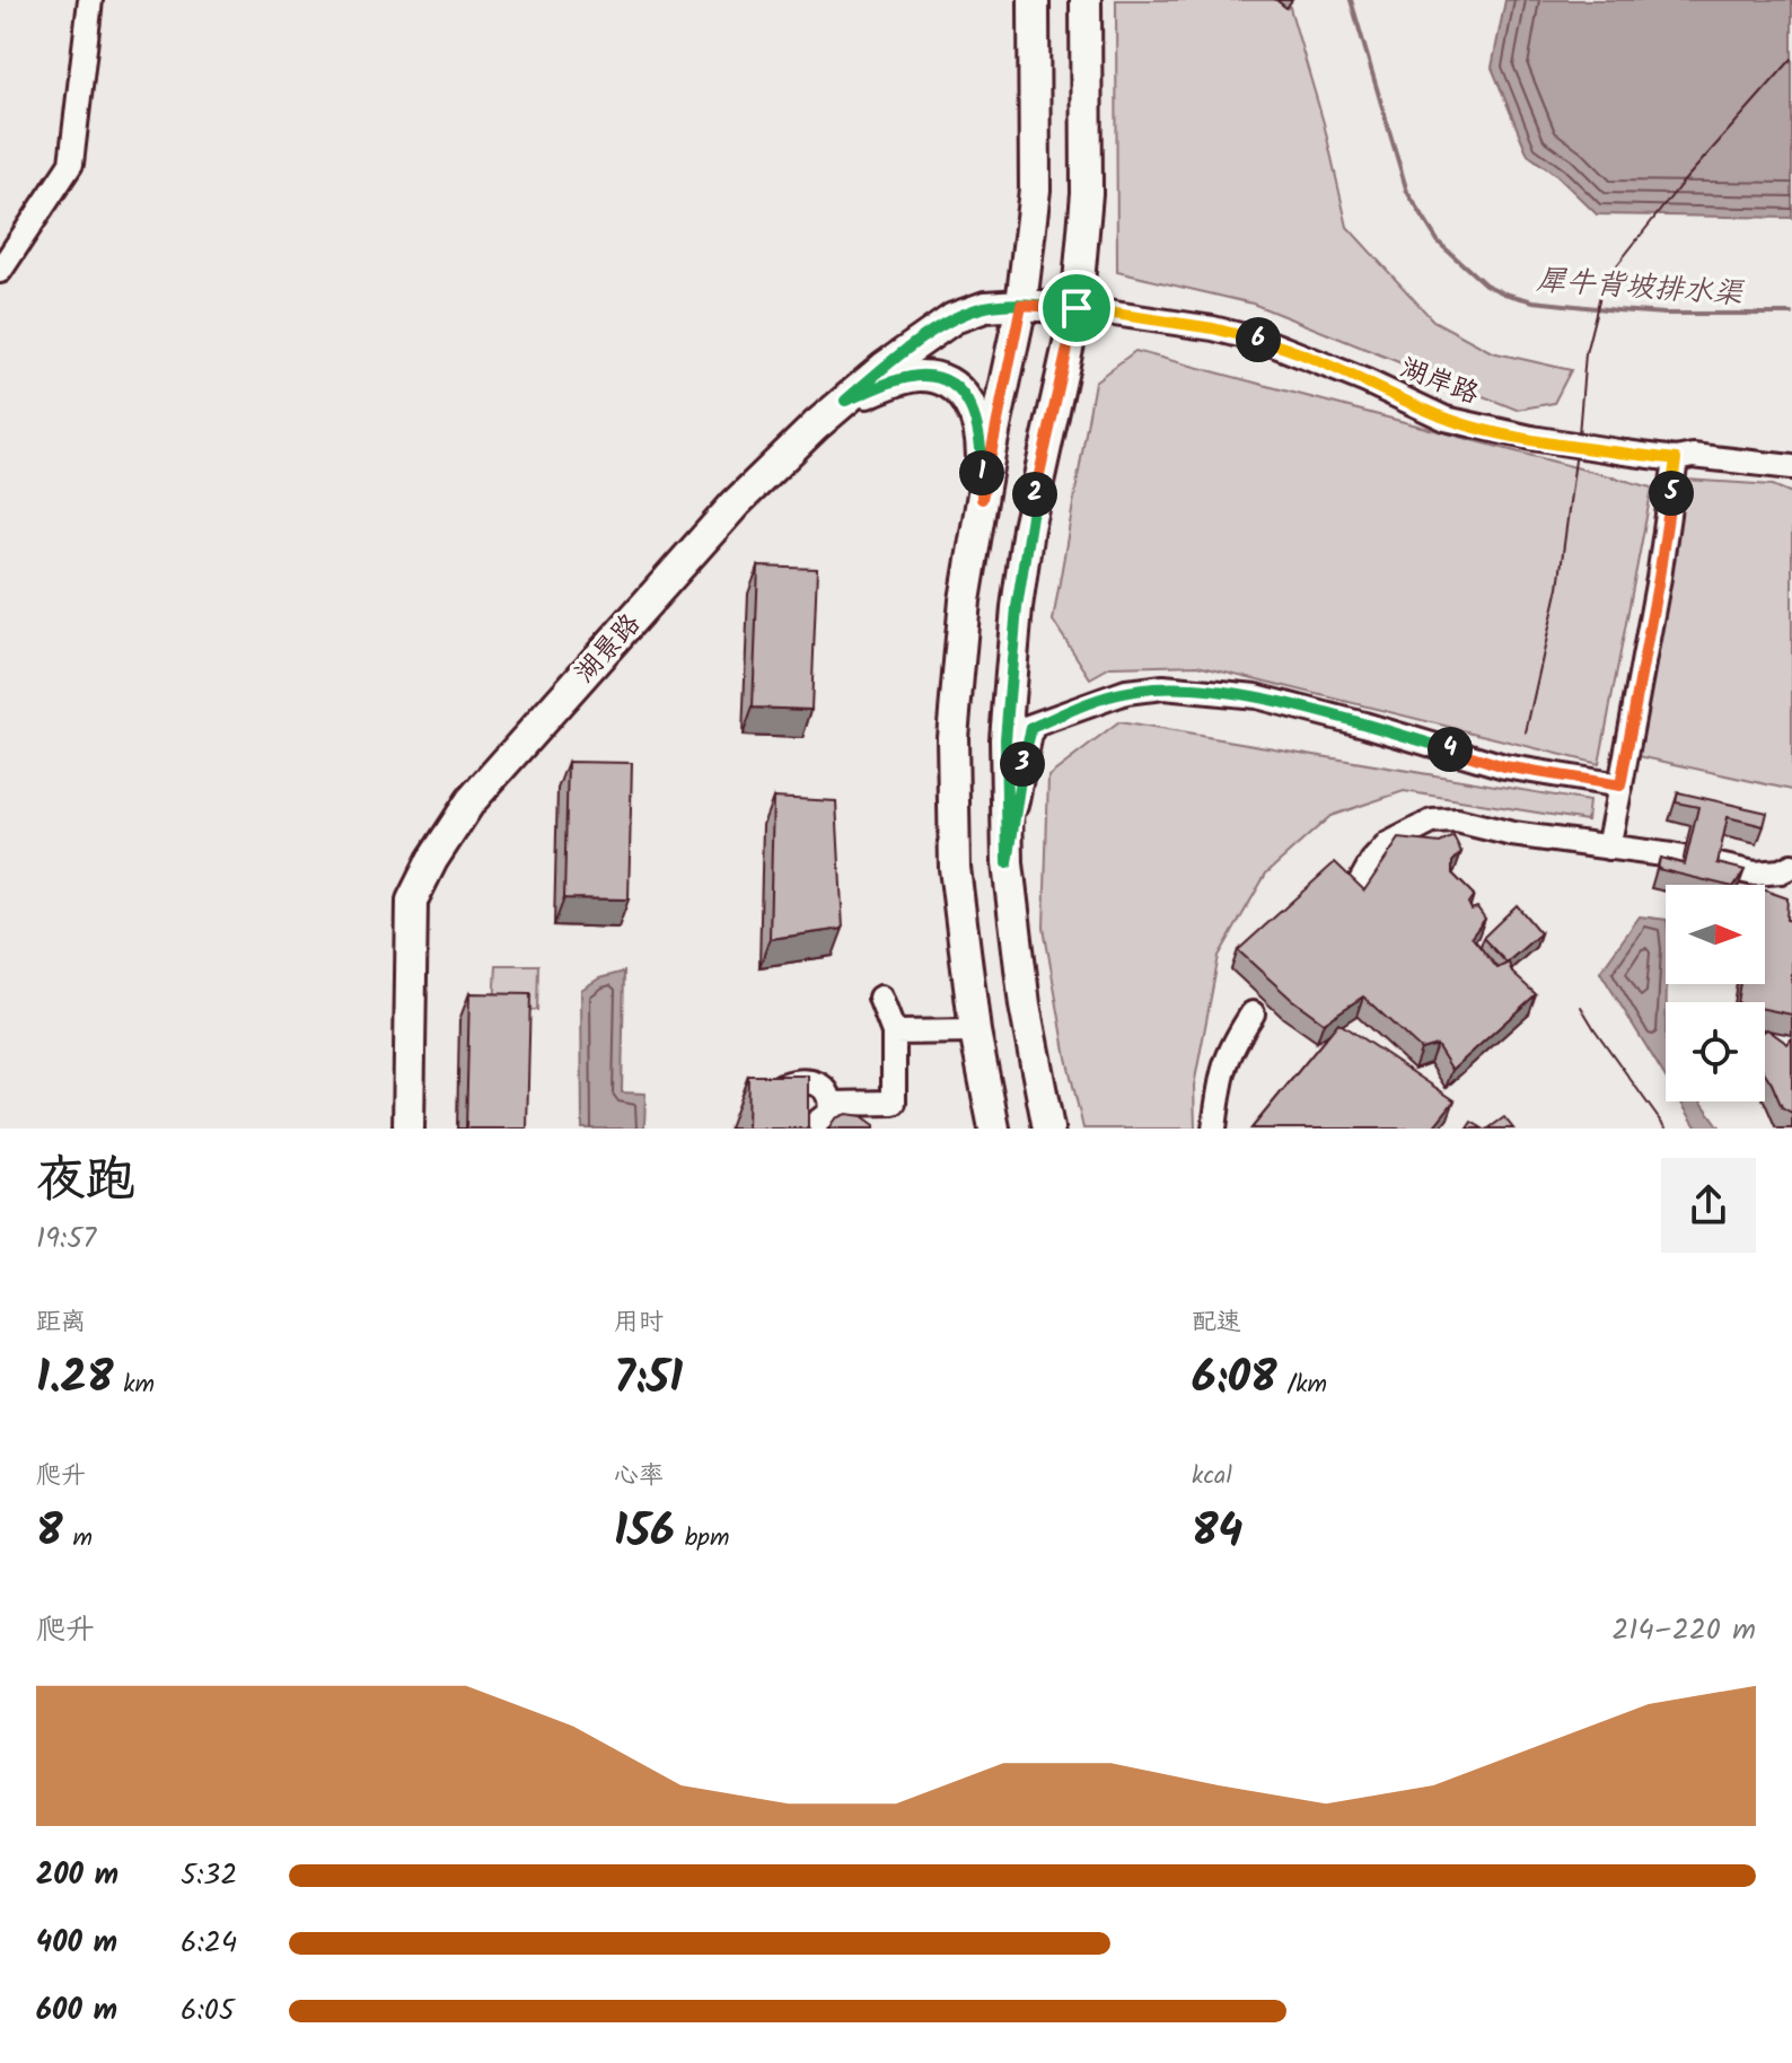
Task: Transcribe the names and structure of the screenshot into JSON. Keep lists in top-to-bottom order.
{
  "streets": {
    "main road": ["湖景路"],
    "street": ["湖岸路"]
  },
  "crossings": [
    ["湖岸路", "湖景路"]
  ],
  "water": ["犀牛背坡排水渠"],
  "north": "right",
  "page": {
    "pins": [
      "6",
      "1",
      "5",
      "2",
      "4",
      "3"
    ],
    "heading": ["夜跑", "19:57"],
    "stats": [
      ["距离", "1.28 km"],
      ["用时", "7:51"],
      ["配速", "6:08 /km"],
      ["爬升", "8 m"],
      ["心率", "156 bpm"],
      ["kcal", "84"]
    ],
    "chart": ["爬升", "214–220 m"],
    "list": [
      {
        "name": "200 m",
        "note": "5:32"
      },
      {
        "name": "400 m",
        "note": "6:24"
      },
      {
        "name": "600 m",
        "note": "6:05"
      }
    ]
  }
}
